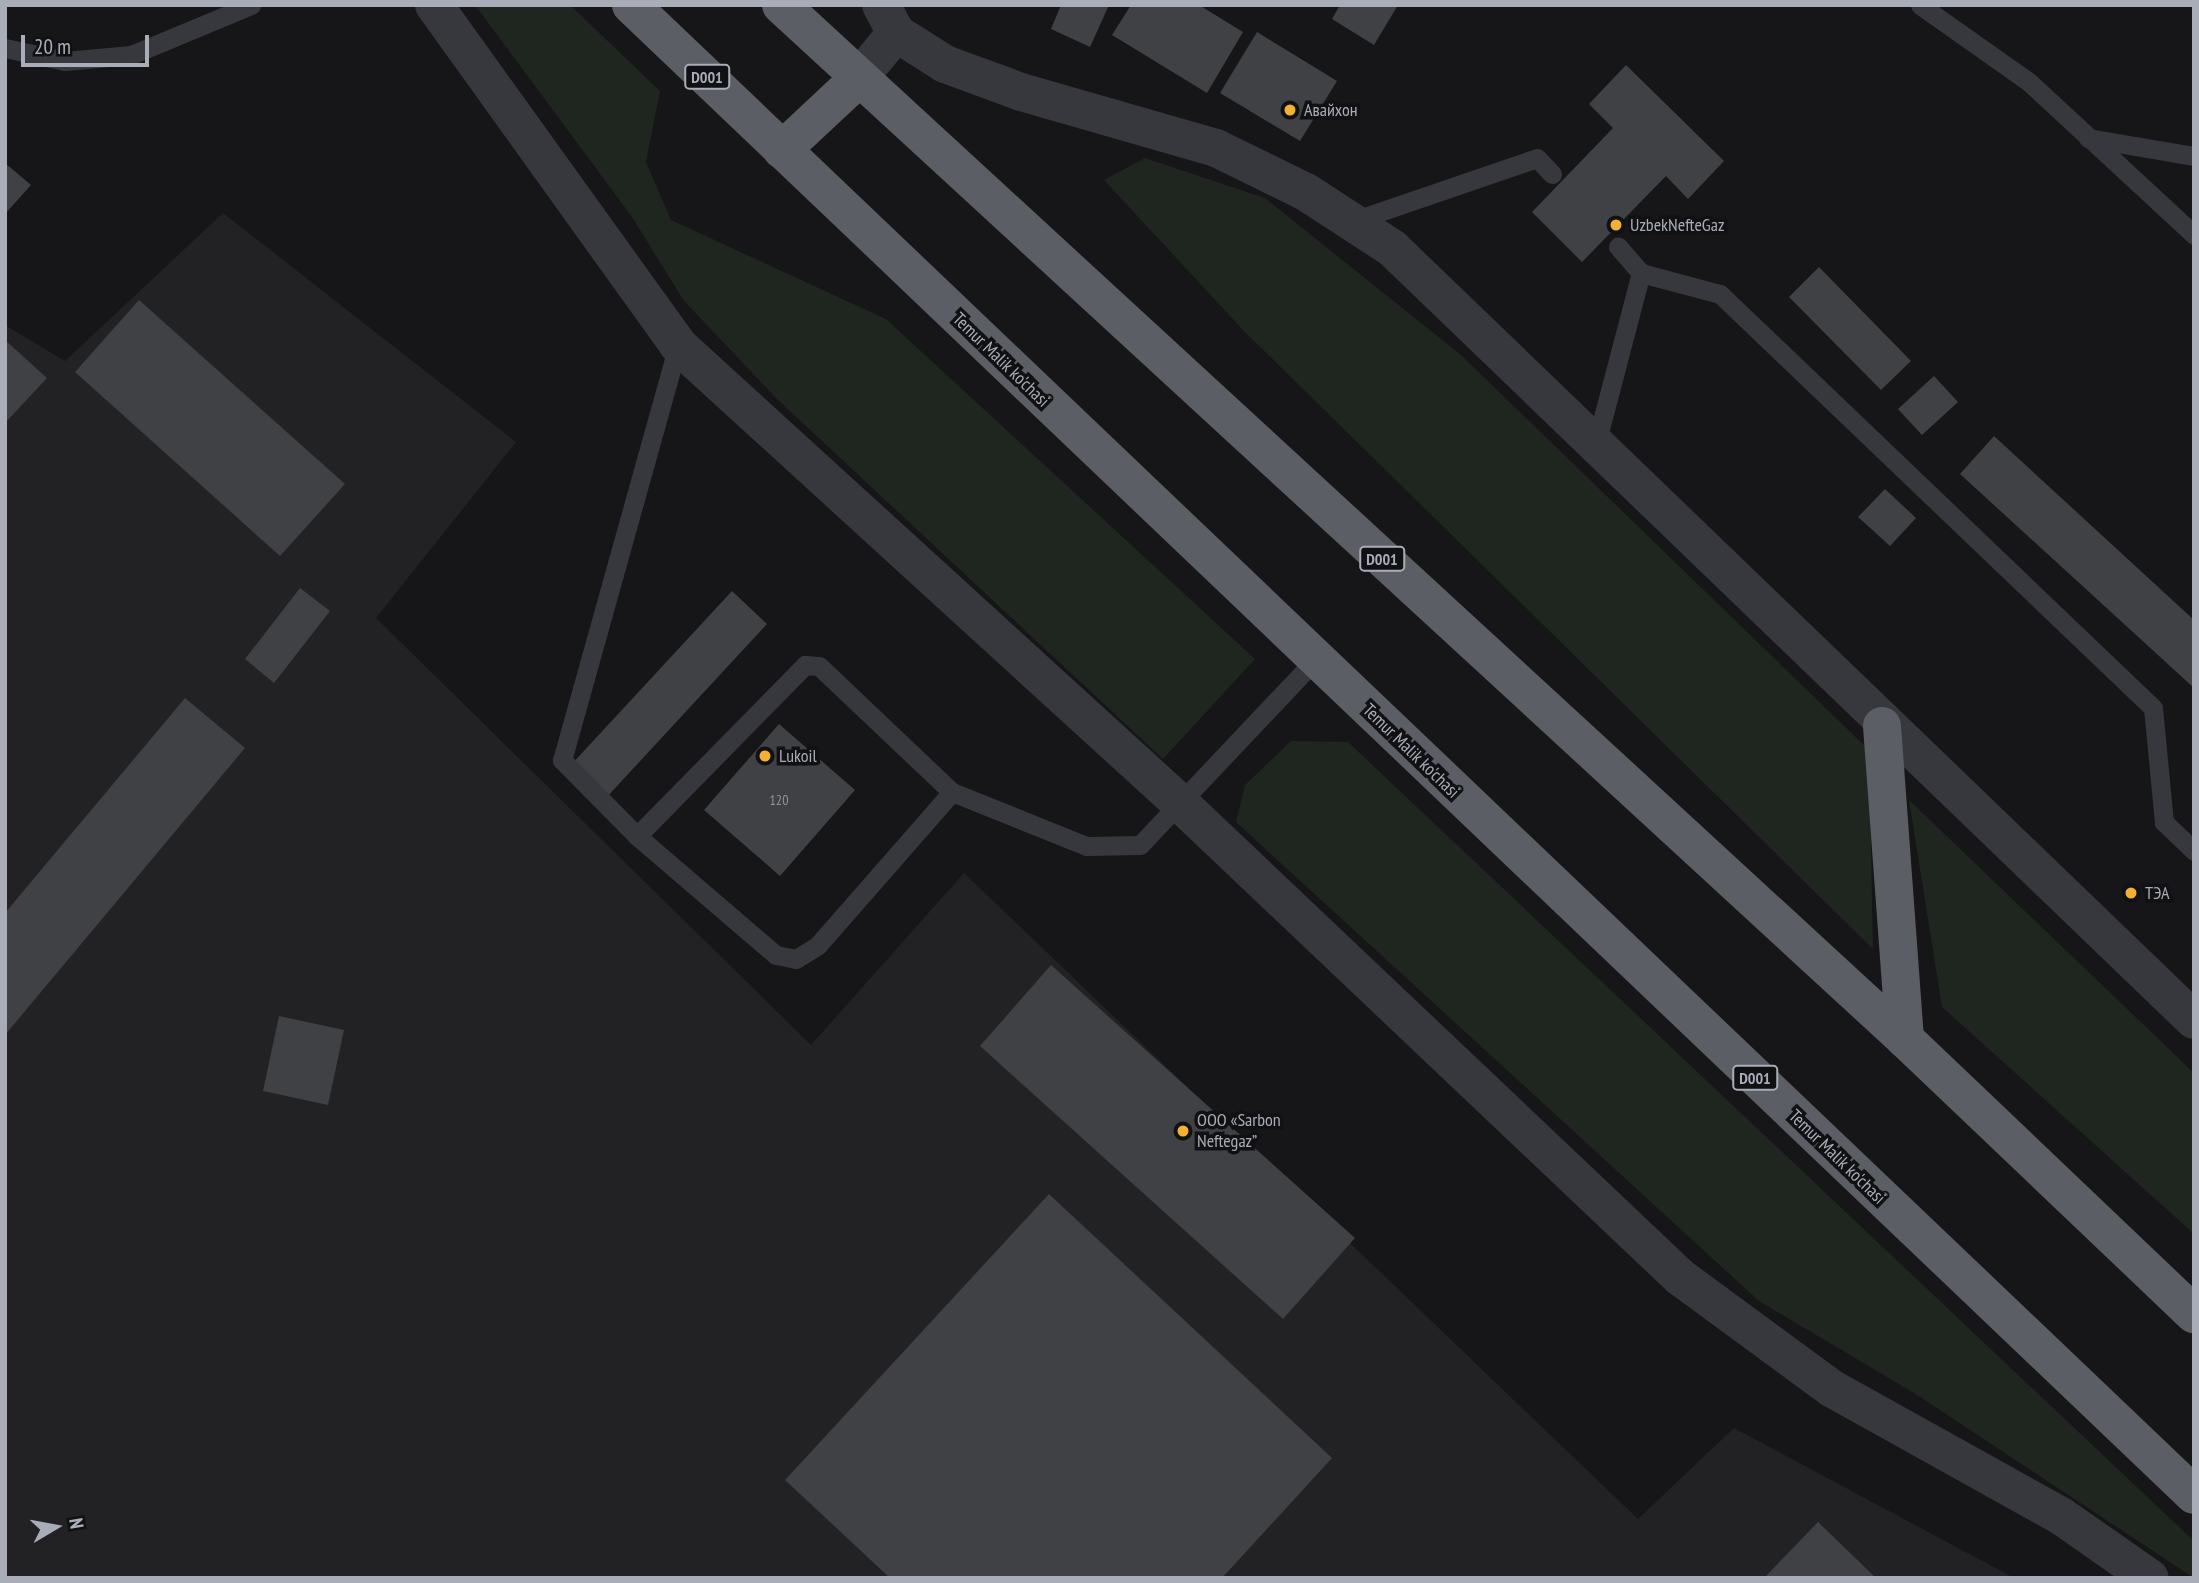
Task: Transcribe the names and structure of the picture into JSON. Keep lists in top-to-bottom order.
{
  "streets": {
    "highway": ["D001", "Temur Malik ko'chasi"]
  },
  "places": [
    "Авайхон",
    "UzbekNefteGaz",
    "Lukoil",
    "ТЭА",
    "ООО «Sarbon Neftegaz”"
  ],
  "house_numbers": ["120"],
  "scale_bar": "20 m",
  "north": "right"
}
